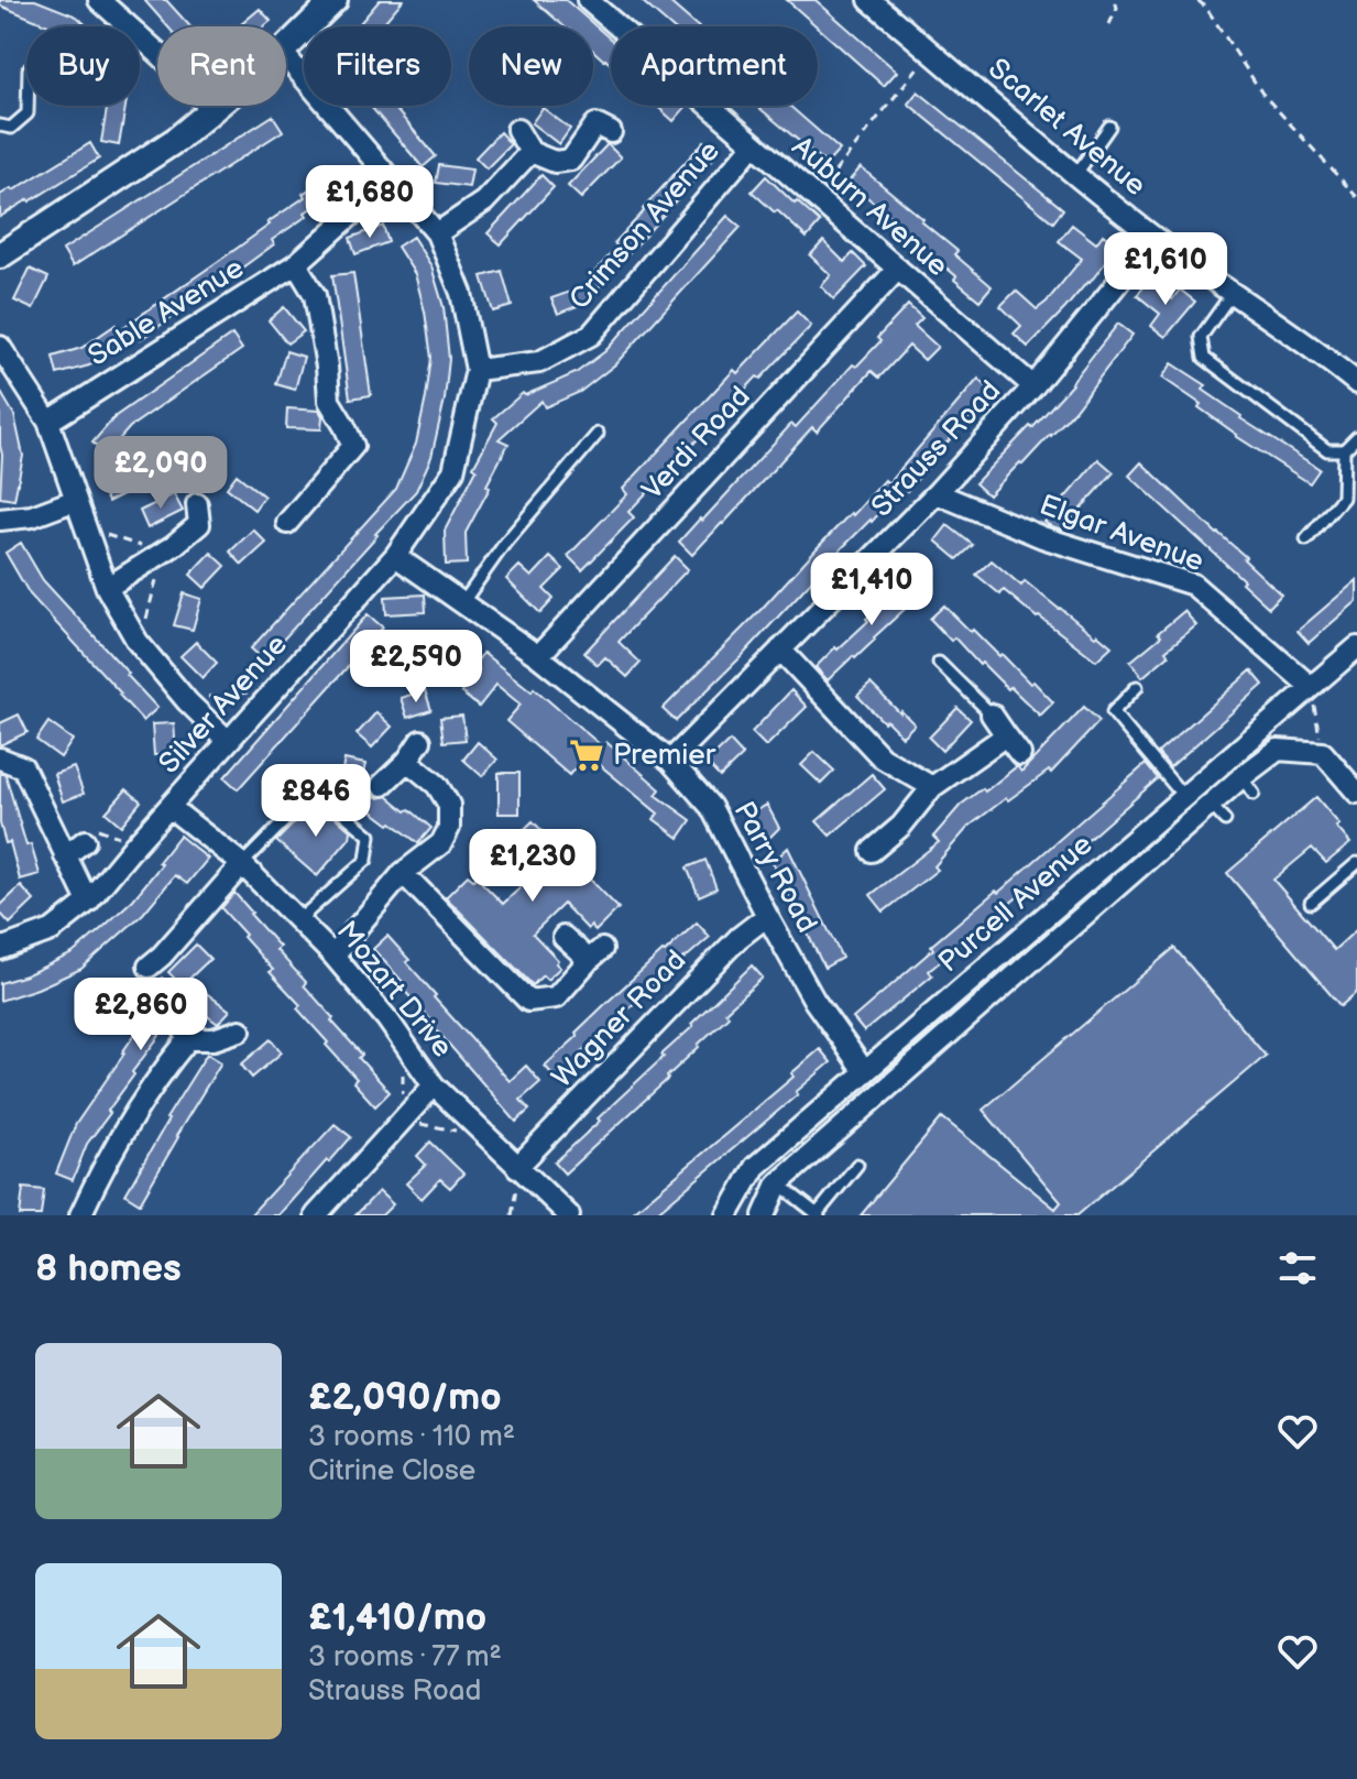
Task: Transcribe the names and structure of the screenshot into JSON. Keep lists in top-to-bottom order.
{
  "streets": {
    "street": [
      "Scarlet Avenue",
      "Auburn Avenue",
      "Crimson Avenue",
      "Sable Avenue",
      "Verdi Road",
      "Strauss Road",
      "Elgar Avenue",
      "Silver Avenue",
      "Parry Road",
      "Purcell Avenue",
      "Mozart Drive",
      "Wagner Road"
    ]
  },
  "crossings": [
    ["Scarlet Avenue", "Strauss Road"],
    ["Auburn Avenue", "Crimson Avenue"],
    ["Auburn Avenue", "Verdi Road"],
    ["Auburn Avenue", "Strauss Road"],
    ["Crimson Avenue", "Silver Avenue"],
    ["Sable Avenue", "Silver Avenue"],
    ["Verdi Road", "Parry Road"],
    ["Strauss Road", "Elgar Avenue"],
    ["Strauss Road", "Parry Road"],
    ["Elgar Avenue", "Purcell Avenue"],
    ["Silver Avenue", "Parry Road"],
    ["Silver Avenue", "Mozart Drive"],
    ["Parry Road", "Purcell Avenue"],
    ["Parry Road", "Wagner Road"],
    ["Mozart Drive", "Wagner Road"]
  ],
  "places": {
    "supermarket": ["Premier"]
  },
  "page": {
    "chip": [
      "Buy",
      "Rent",
      "Filters",
      "New",
      "Apartment"
    ],
    "price": [
      "£1,680",
      "£1,610",
      "£2,090",
      "£1,410",
      "£2,590",
      "£846",
      "£1,230",
      "£2,860"
    ],
    "heading": "8 homes",
    "list": [
      {
        "name": "£2,090/mo",
        "note": "3 rooms · 110 m² · Citrine Close"
      },
      {
        "name": "£1,410/mo",
        "note": "3 rooms · 77 m² · Strauss Road"
      }
    ]
  }
}
